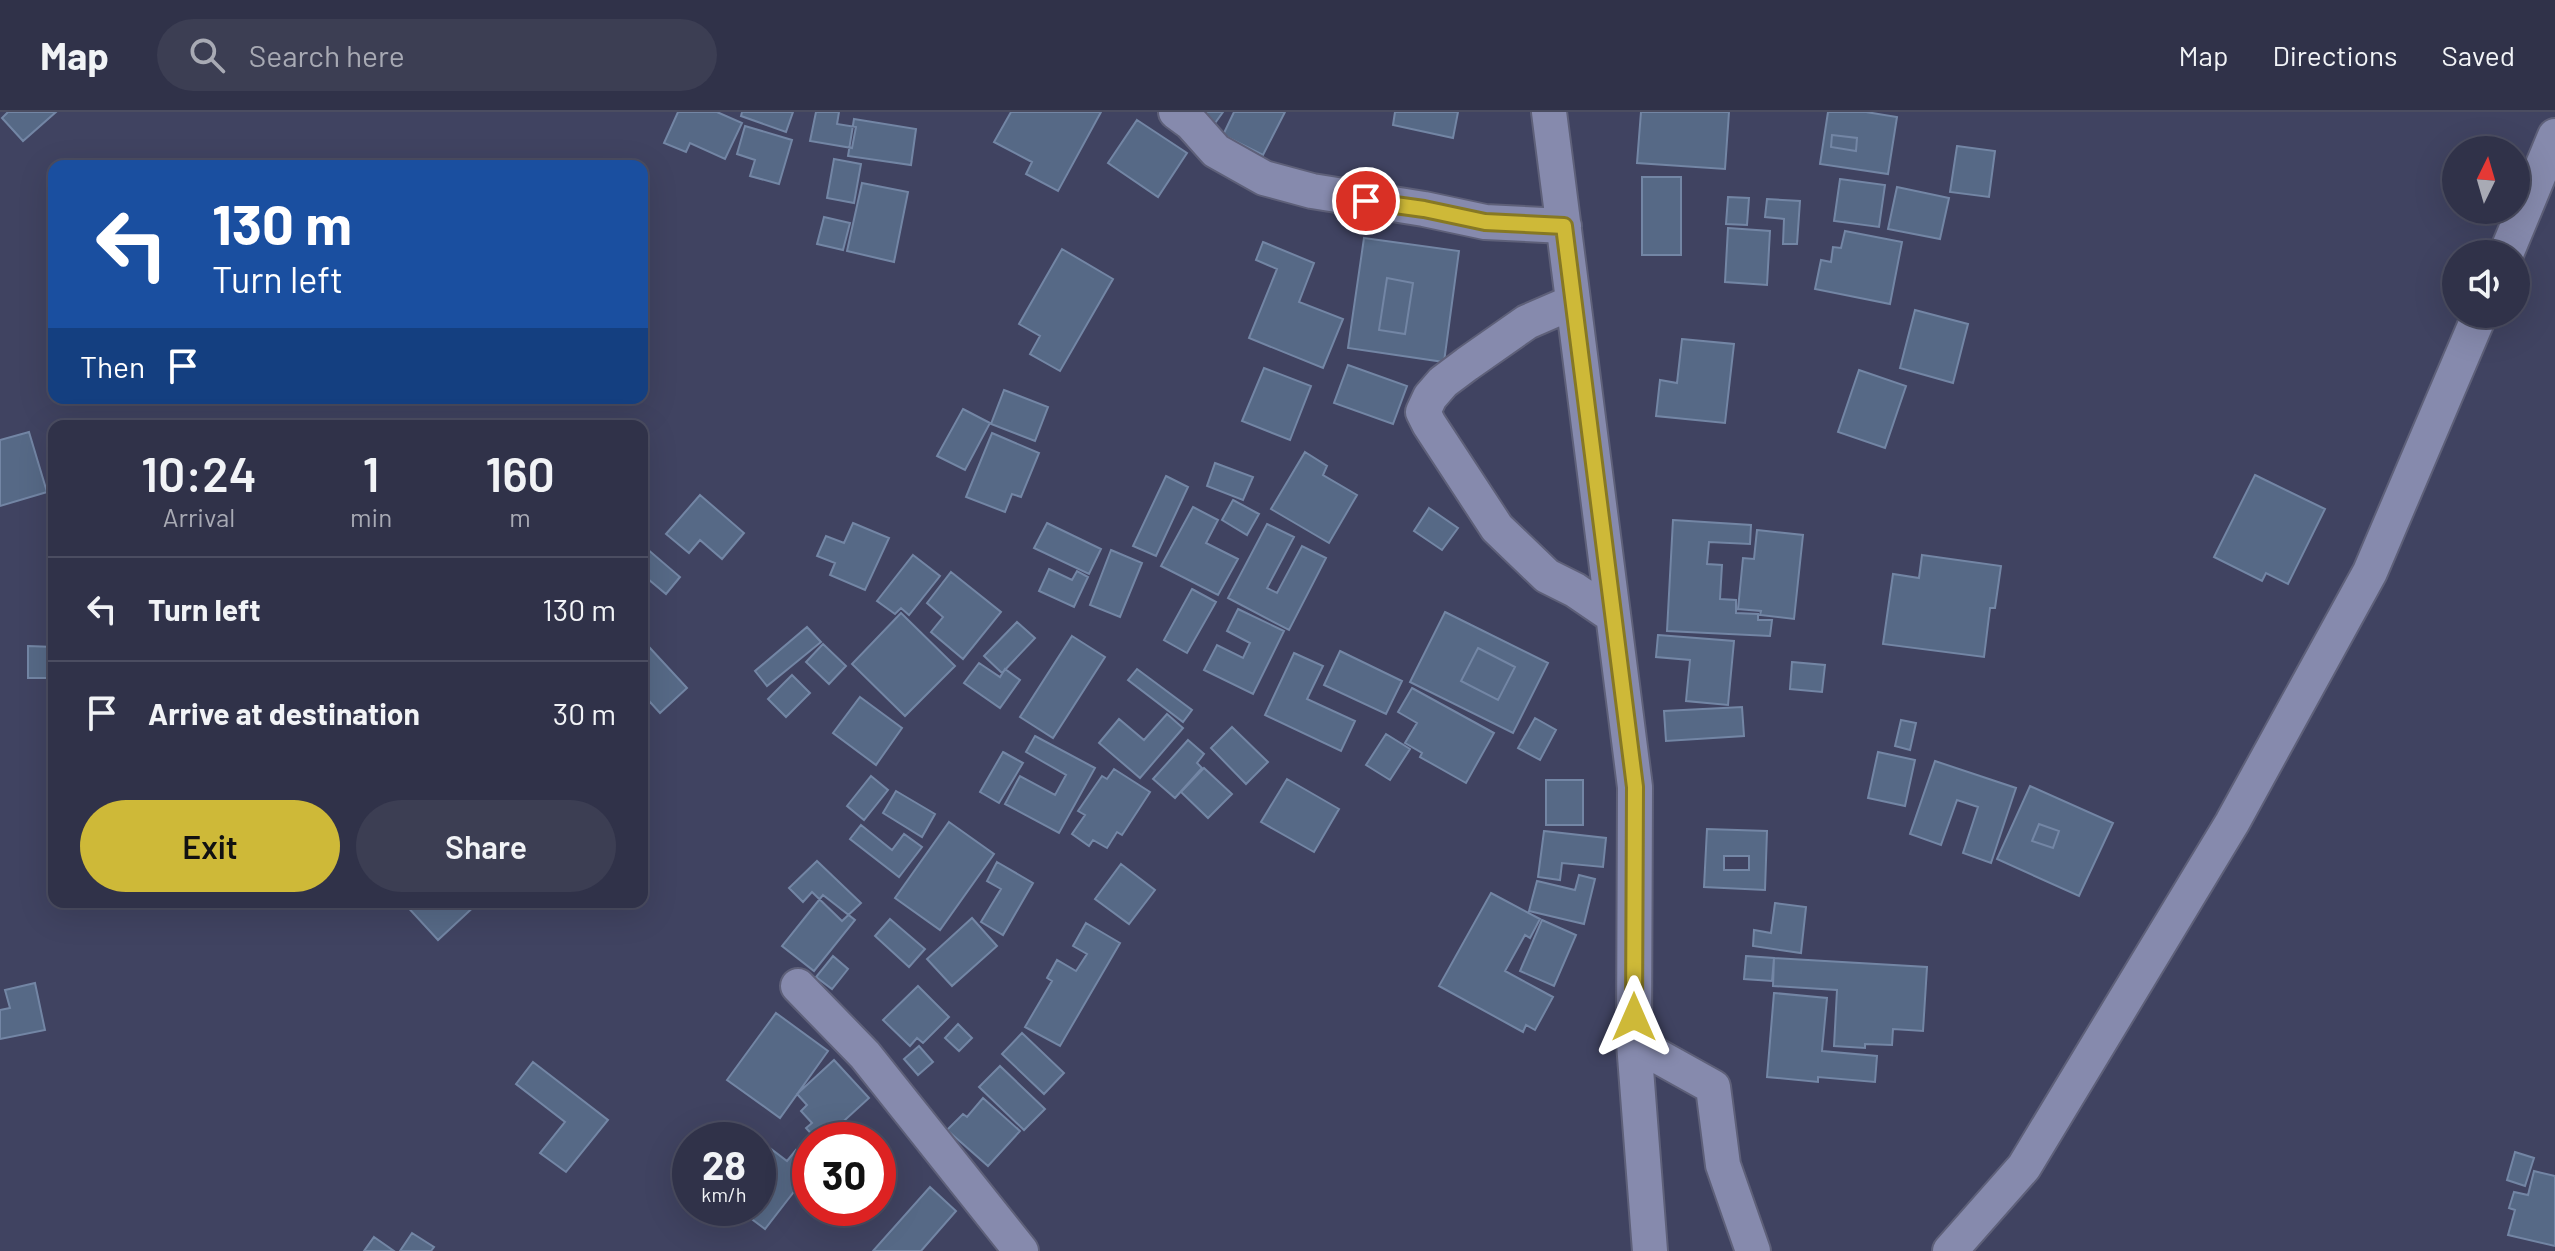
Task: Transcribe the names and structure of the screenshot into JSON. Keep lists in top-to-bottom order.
{
  "north": "top",
  "page": {
    "header": "Map",
    "search": "Search here",
    "nav": ["Map", "Directions", "Saved"],
    "turn": ["130 m", "Turn left"],
    "then": "Then",
    "eta": [
      "10:24",
      "Arrival",
      "1",
      "min",
      "160",
      "m"
    ],
    "list": [
      {
        "name": "Turn left",
        "value": "130 m"
      },
      {
        "name": "Arrive at destination",
        "value": "30 m"
      }
    ],
    "buttons": ["Exit", "Share"],
    "speed": "28 km/h",
    "limit": "30"
  }
}
